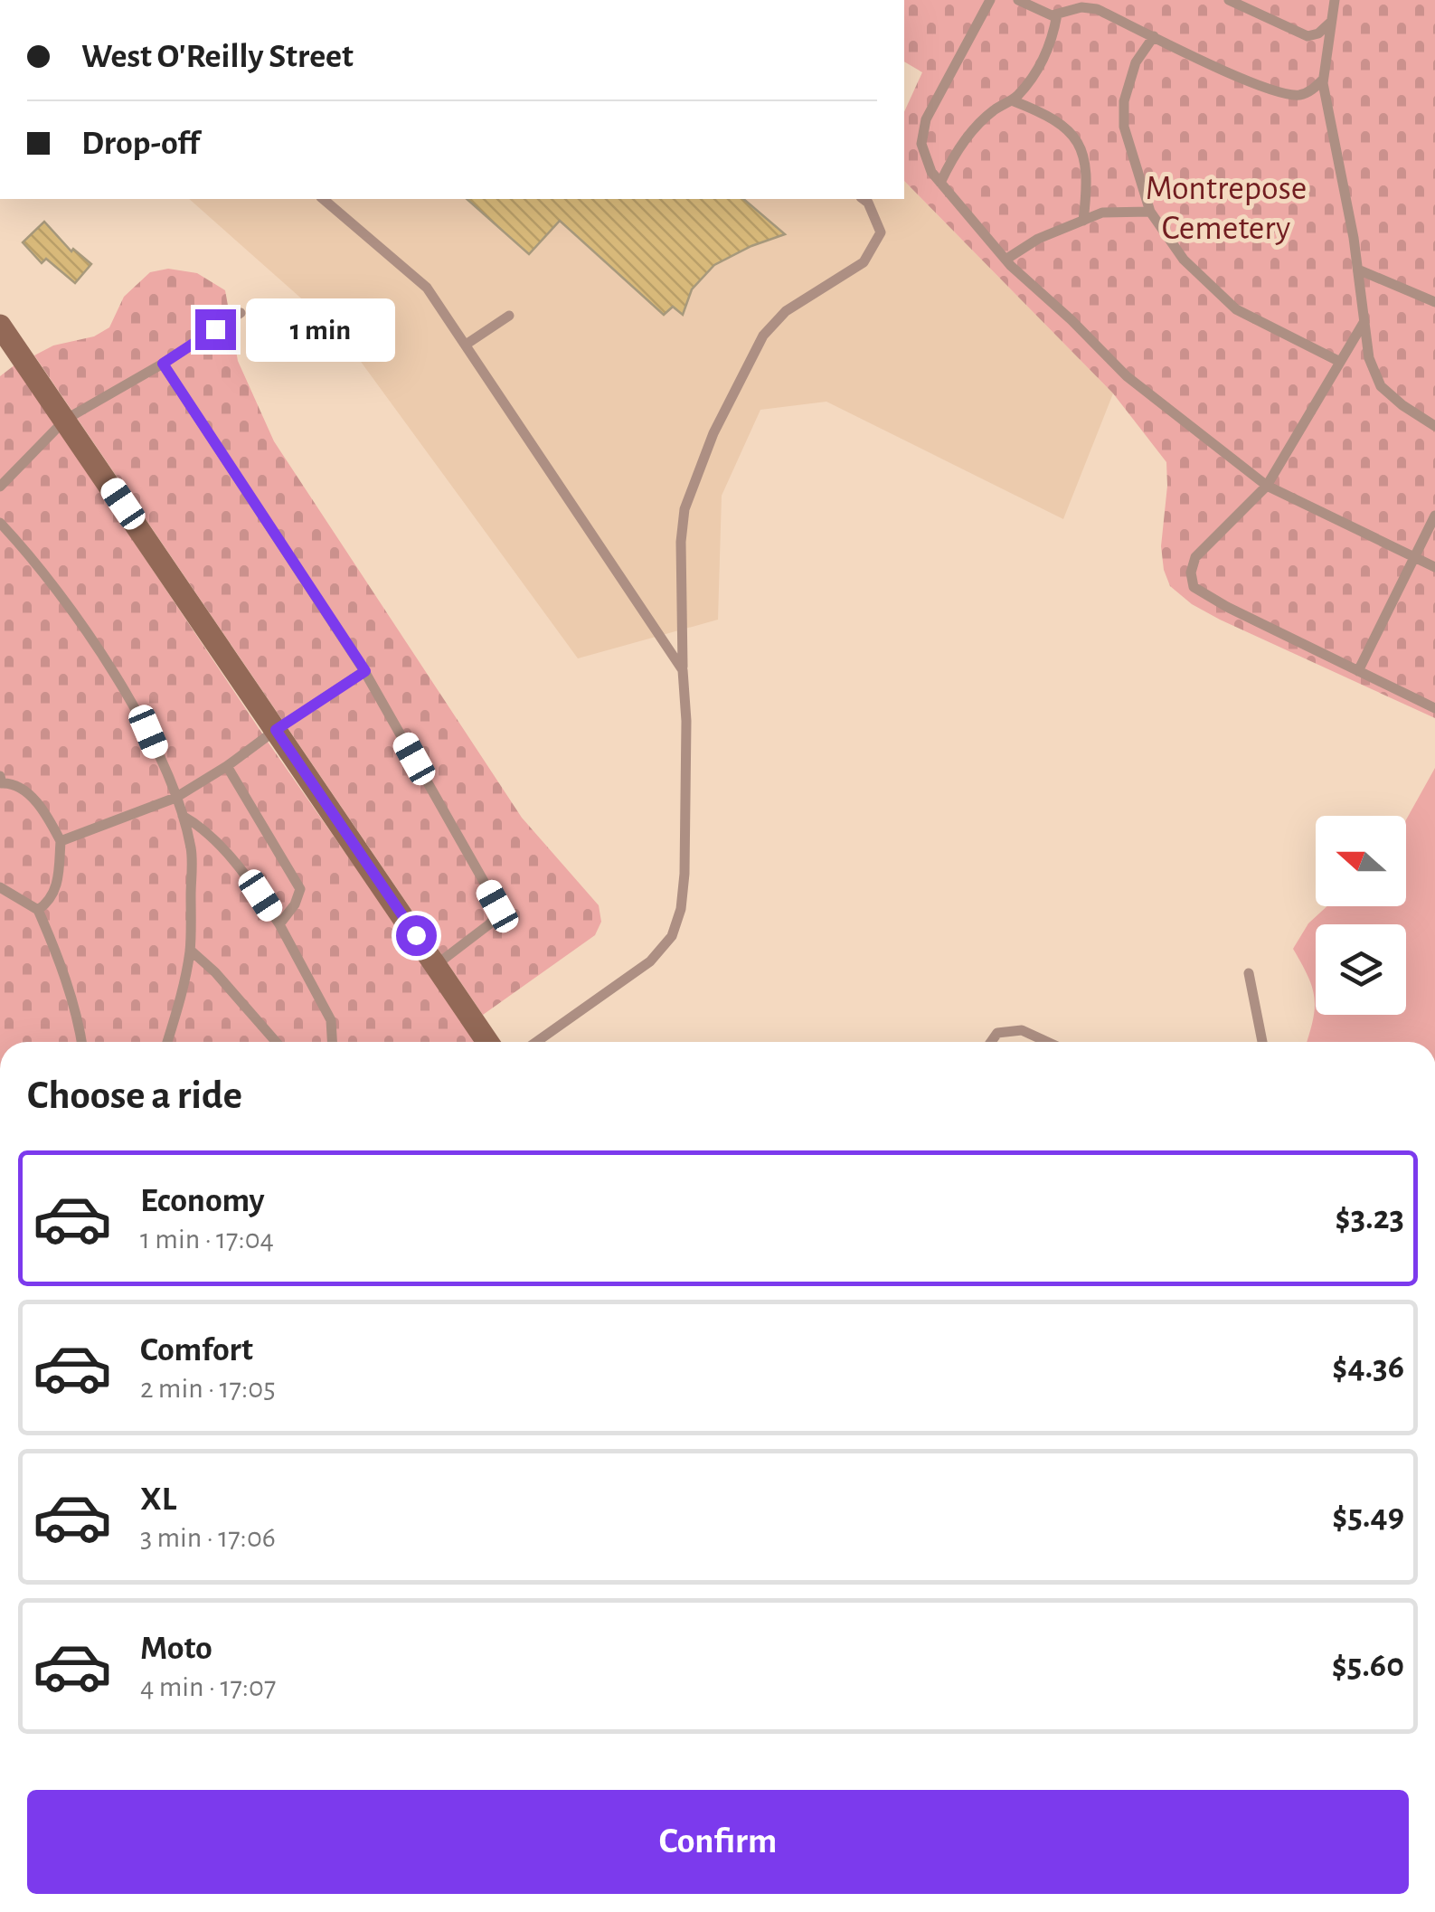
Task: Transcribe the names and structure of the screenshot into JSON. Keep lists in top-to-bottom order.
{
  "parks": ["Montrepose Cemetery"],
  "north": "left",
  "page": {
    "banner": ["West O'Reilly Street", "Drop-off"],
    "bubble": "1 min",
    "heading": "Choose a ride",
    "list": [
      {
        "name": "Economy",
        "note": "1 min · 17:04",
        "value": "$3.23"
      },
      {
        "name": "Comfort",
        "note": "2 min · 17:05",
        "value": "$4.36"
      },
      {
        "name": "XL",
        "note": "3 min · 17:06",
        "value": "$5.49"
      },
      {
        "name": "Moto",
        "note": "4 min · 17:07",
        "value": "$5.60"
      }
    ],
    "buttons": "Confirm"
  }
}
